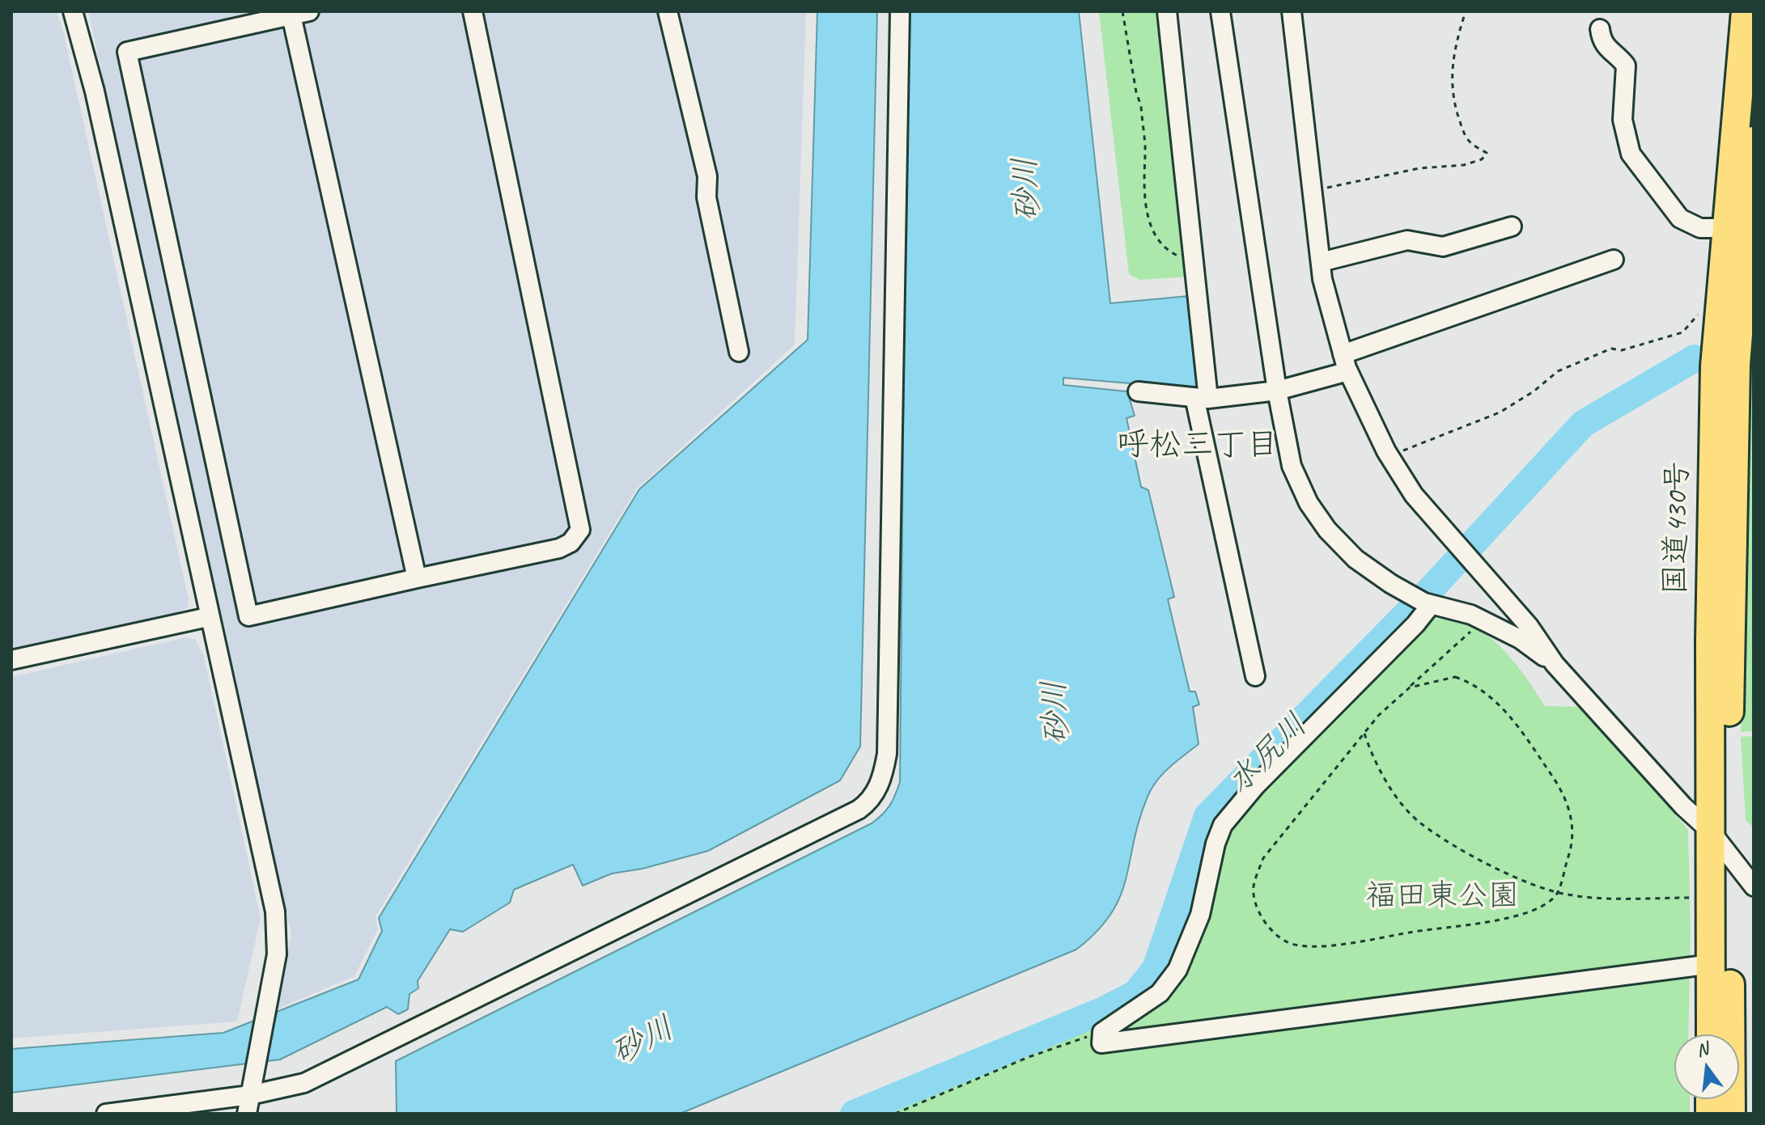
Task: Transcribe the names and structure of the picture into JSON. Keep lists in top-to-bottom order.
{
  "streets": {
    "highway": ["国道430号"]
  },
  "districts": ["呼松三丁目"],
  "water": ["砂川", "水尻川"],
  "parks": ["福田東公園"],
  "north": "top"
}
